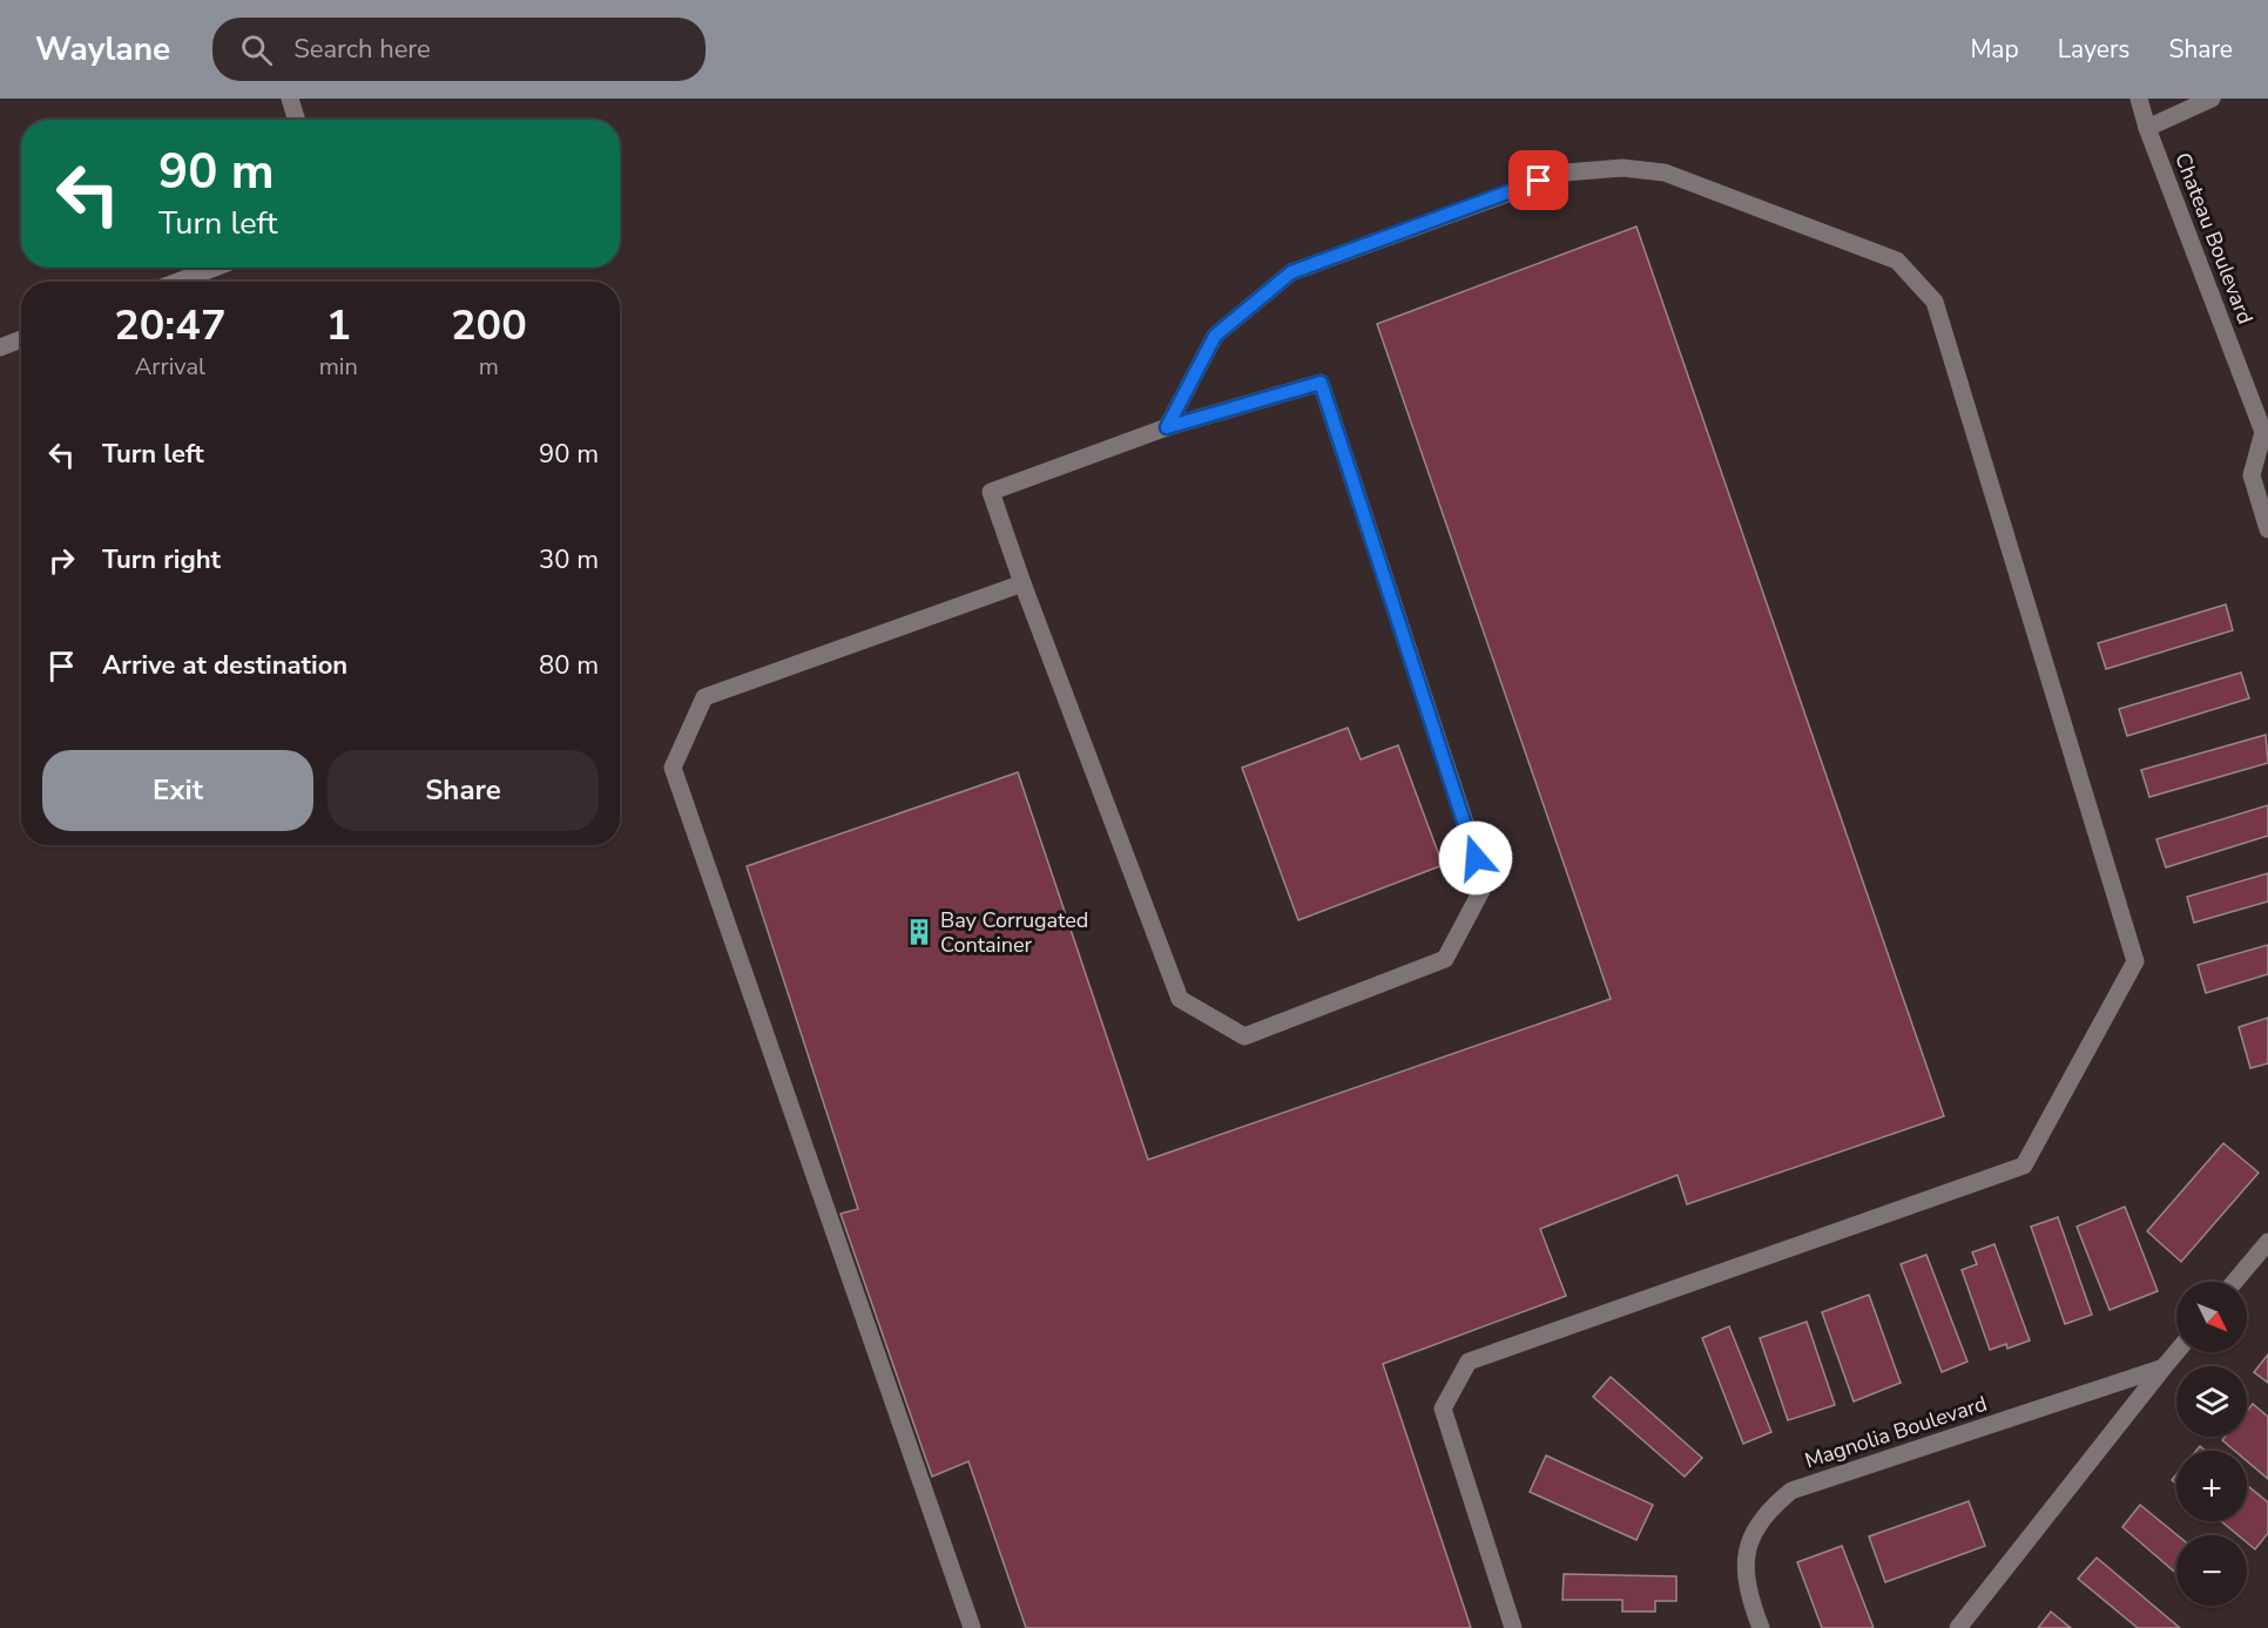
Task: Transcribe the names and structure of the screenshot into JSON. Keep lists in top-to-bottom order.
{
  "streets": {
    "street": ["Chateau Boulevard", "Magnolia Boulevard"]
  },
  "places": {
    "building": ["Bay Corrugated Container"]
  },
  "north": "bottom right",
  "page": {
    "header": "Waylane",
    "search": "Search here",
    "nav": ["Map", "Layers", "Share"],
    "turn": ["90 m", "Turn left"],
    "eta": [
      "20:47",
      "Arrival",
      "1",
      "min",
      "200",
      "m"
    ],
    "list": [
      {
        "name": "Turn left",
        "value": "90 m"
      },
      {
        "name": "Turn right",
        "value": "30 m"
      },
      {
        "name": "Arrive at destination",
        "value": "80 m"
      }
    ],
    "buttons": ["Exit", "Share"],
    "map_buttons": ["+", "−"]
  }
}
